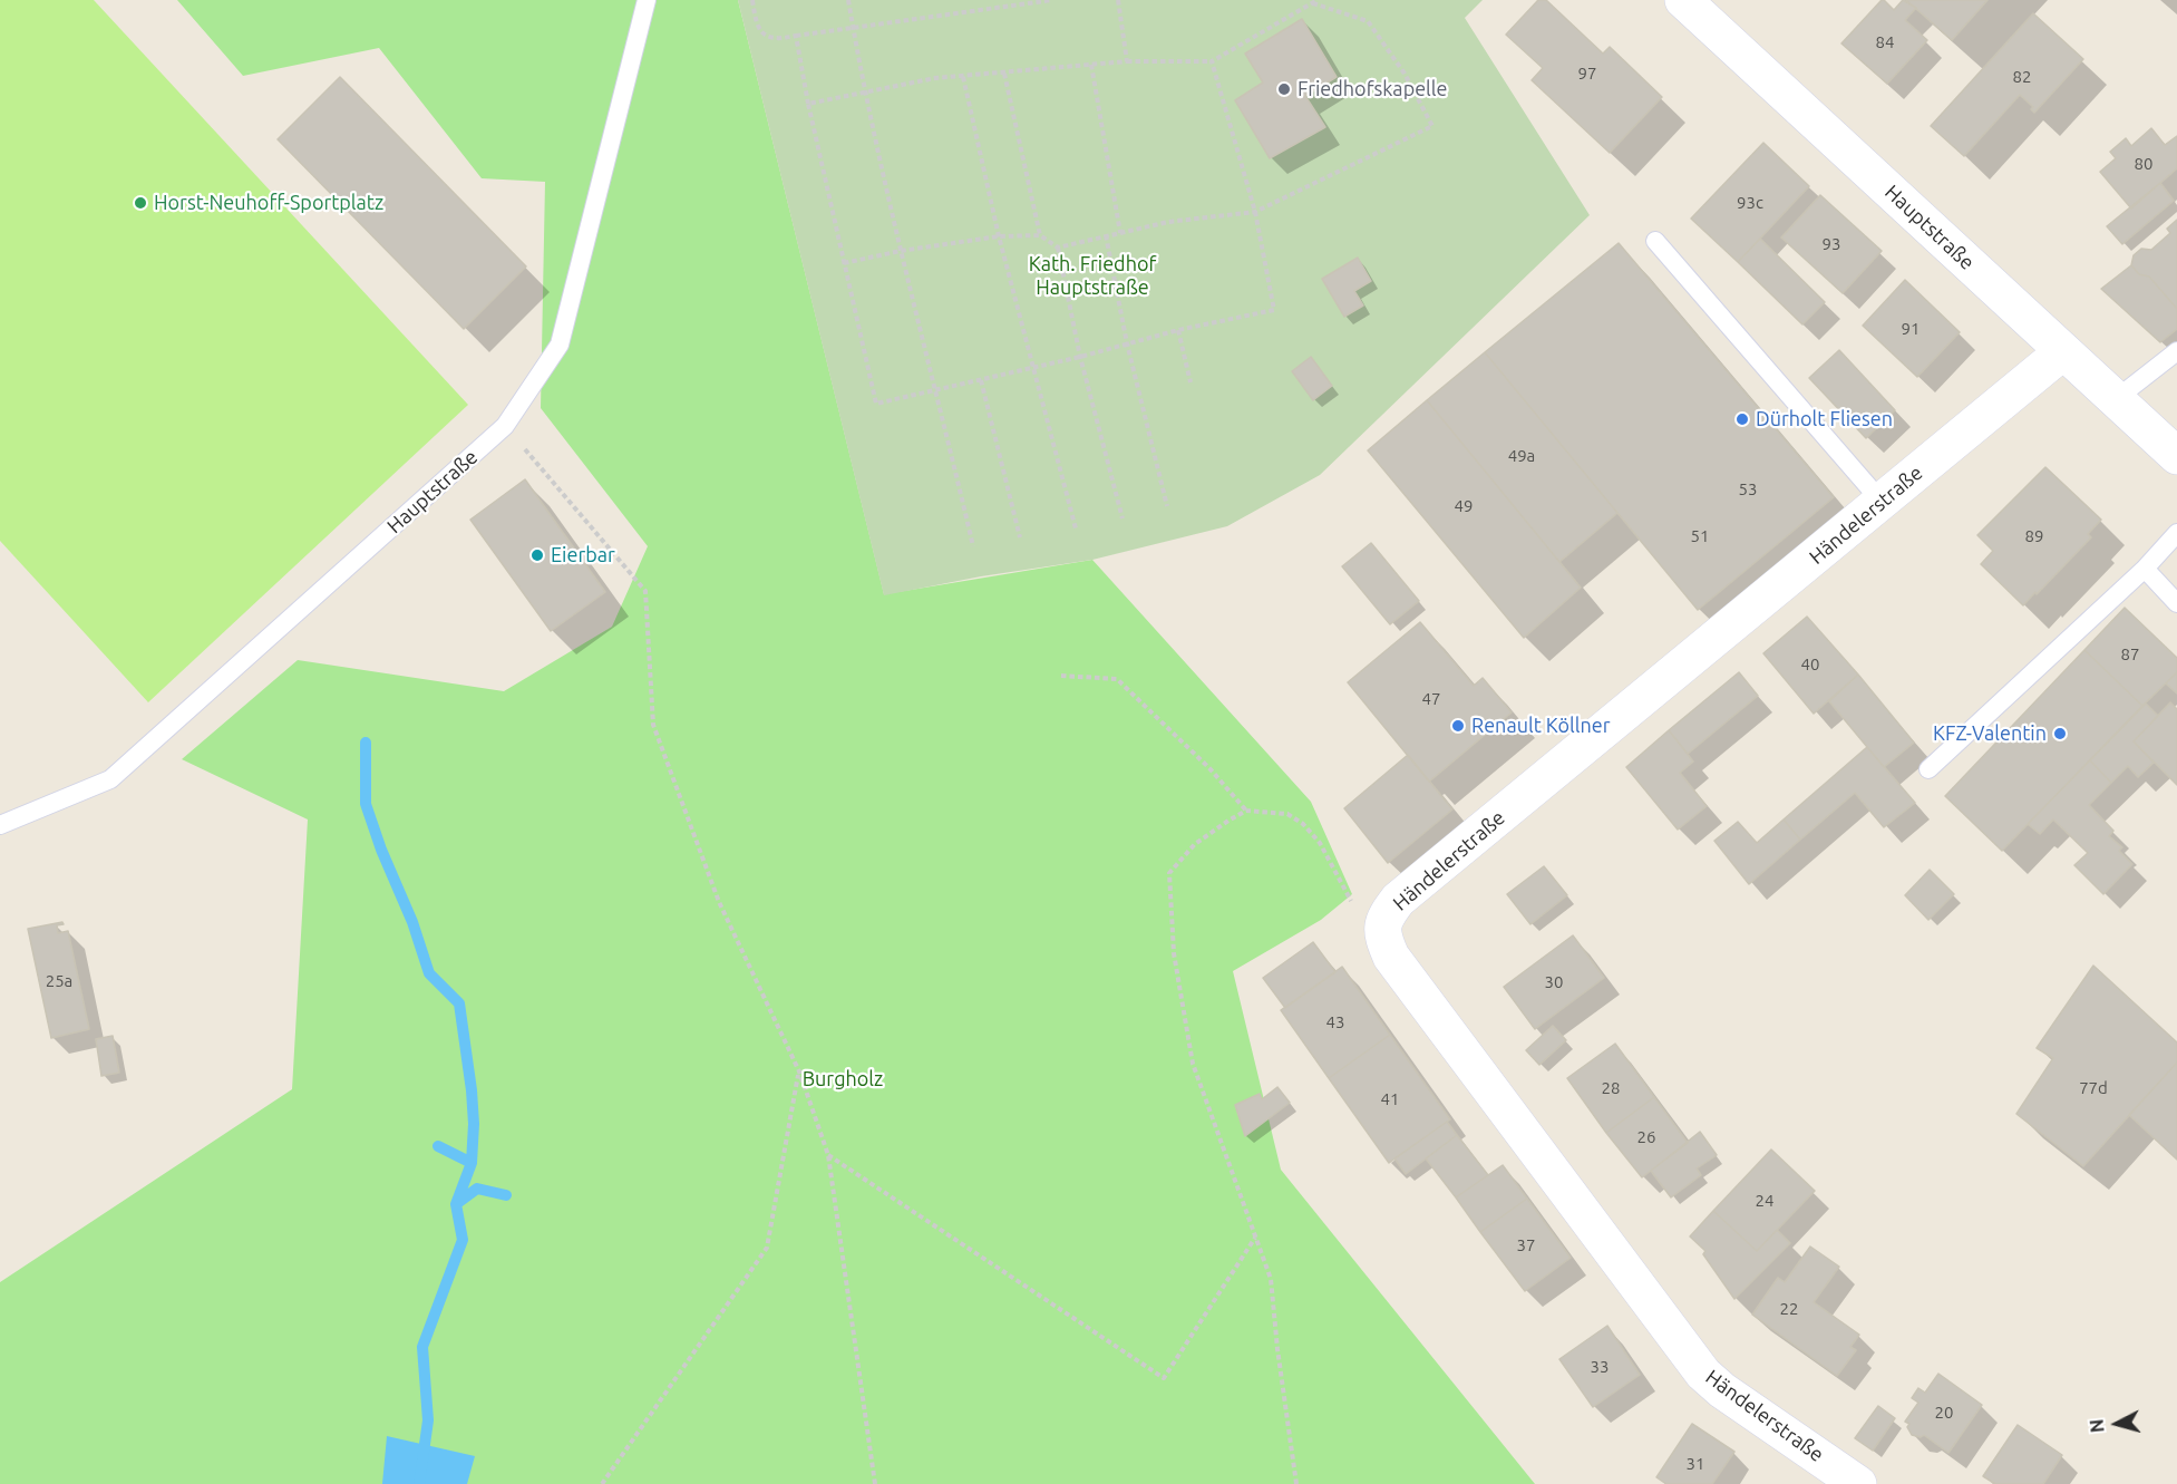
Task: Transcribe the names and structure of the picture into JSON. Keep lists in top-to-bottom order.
{
  "streets": {
    "street": ["Hauptstraße", "Händelerstraße"]
  },
  "crossings": [
    ["Hauptstraße", "Händelerstraße"]
  ],
  "parks": ["Kath. Friedhof Hauptstraße", "Burgholz"],
  "places": [
    "Friedhofskapelle",
    "Horst-Neuhoff-Sportplatz",
    "Dürholt Fliesen",
    "Eierbar",
    "Renault Köllner",
    "KFZ-Valentin"
  ],
  "house_numbers": [
    "84",
    "97",
    "82",
    "80",
    "93c",
    "93",
    "91",
    "49a",
    "53",
    "49",
    "51",
    "89",
    "87",
    "40",
    "47",
    "25a",
    "30",
    "43",
    "28",
    "77d",
    "41",
    "26",
    "24",
    "37",
    "22",
    "33",
    "20",
    "31"
  ],
  "north": "left"
}
